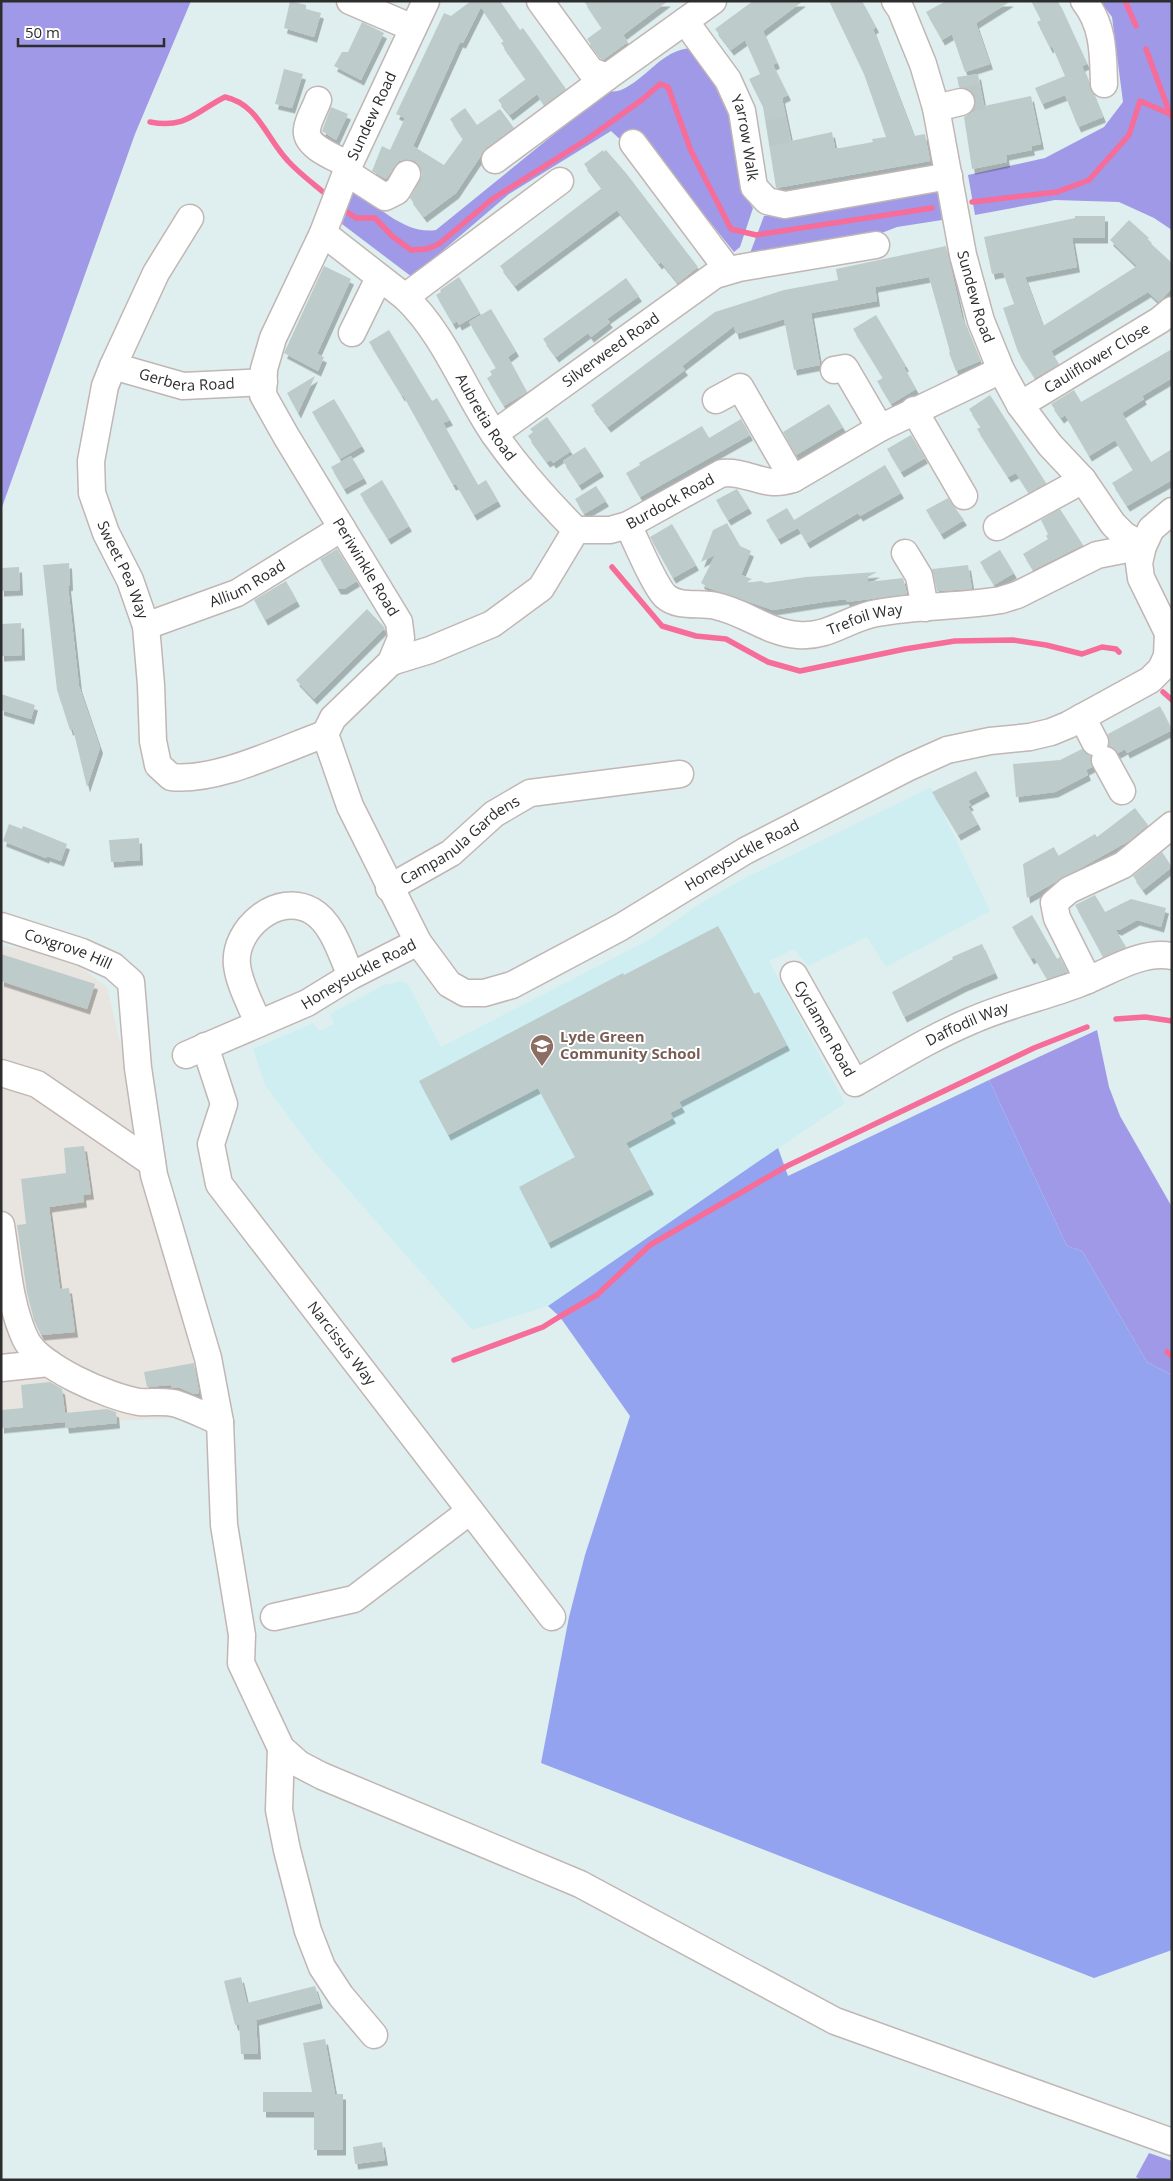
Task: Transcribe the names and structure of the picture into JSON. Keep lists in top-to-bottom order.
{
  "streets": {
    "street": [
      "Sundew Road",
      "Yarrow Walk",
      "Silverweed Road",
      "Cauliflower Close",
      "Gerbera Road",
      "Aubretia Road",
      "Burdock Road",
      "Periwinkle Road",
      "Sweet Pea Way",
      "Allium Road",
      "Trefoil Way",
      "Campanula Gardens",
      "Honeysuckle Road",
      "Coxgrove Hill",
      "Daffodil Way",
      "Cyclamen Road",
      "Narcissus Way"
    ]
  },
  "crossings": [
    ["Sundew Road", "Yarrow Walk"],
    ["Sundew Road", "Cauliflower Close"],
    ["Sundew Road", "Aubretia Road"],
    ["Sundew Road", "Burdock Road"],
    ["Sundew Road", "Periwinkle Road"],
    ["Sundew Road", "Trefoil Way"],
    ["Sundew Road", "Honeysuckle Road"],
    ["Silverweed Road", "Aubretia Road"],
    ["Gerbera Road", "Periwinkle Road"],
    ["Gerbera Road", "Sweet Pea Way"],
    ["Aubretia Road", "Burdock Road"],
    ["Aubretia Road", "Periwinkle Road"],
    ["Burdock Road", "Trefoil Way"],
    ["Periwinkle Road", "Sweet Pea Way"],
    ["Periwinkle Road", "Allium Road"],
    ["Sweet Pea Way", "Allium Road"],
    ["Trefoil Way", "Honeysuckle Road"],
    ["Honeysuckle Road", "Narcissus Way"],
    ["Daffodil Way", "Cyclamen Road"]
  ],
  "places": {
    "school or university": ["Lyde Green Community School"]
  },
  "scale_bar": "50 m"
}
